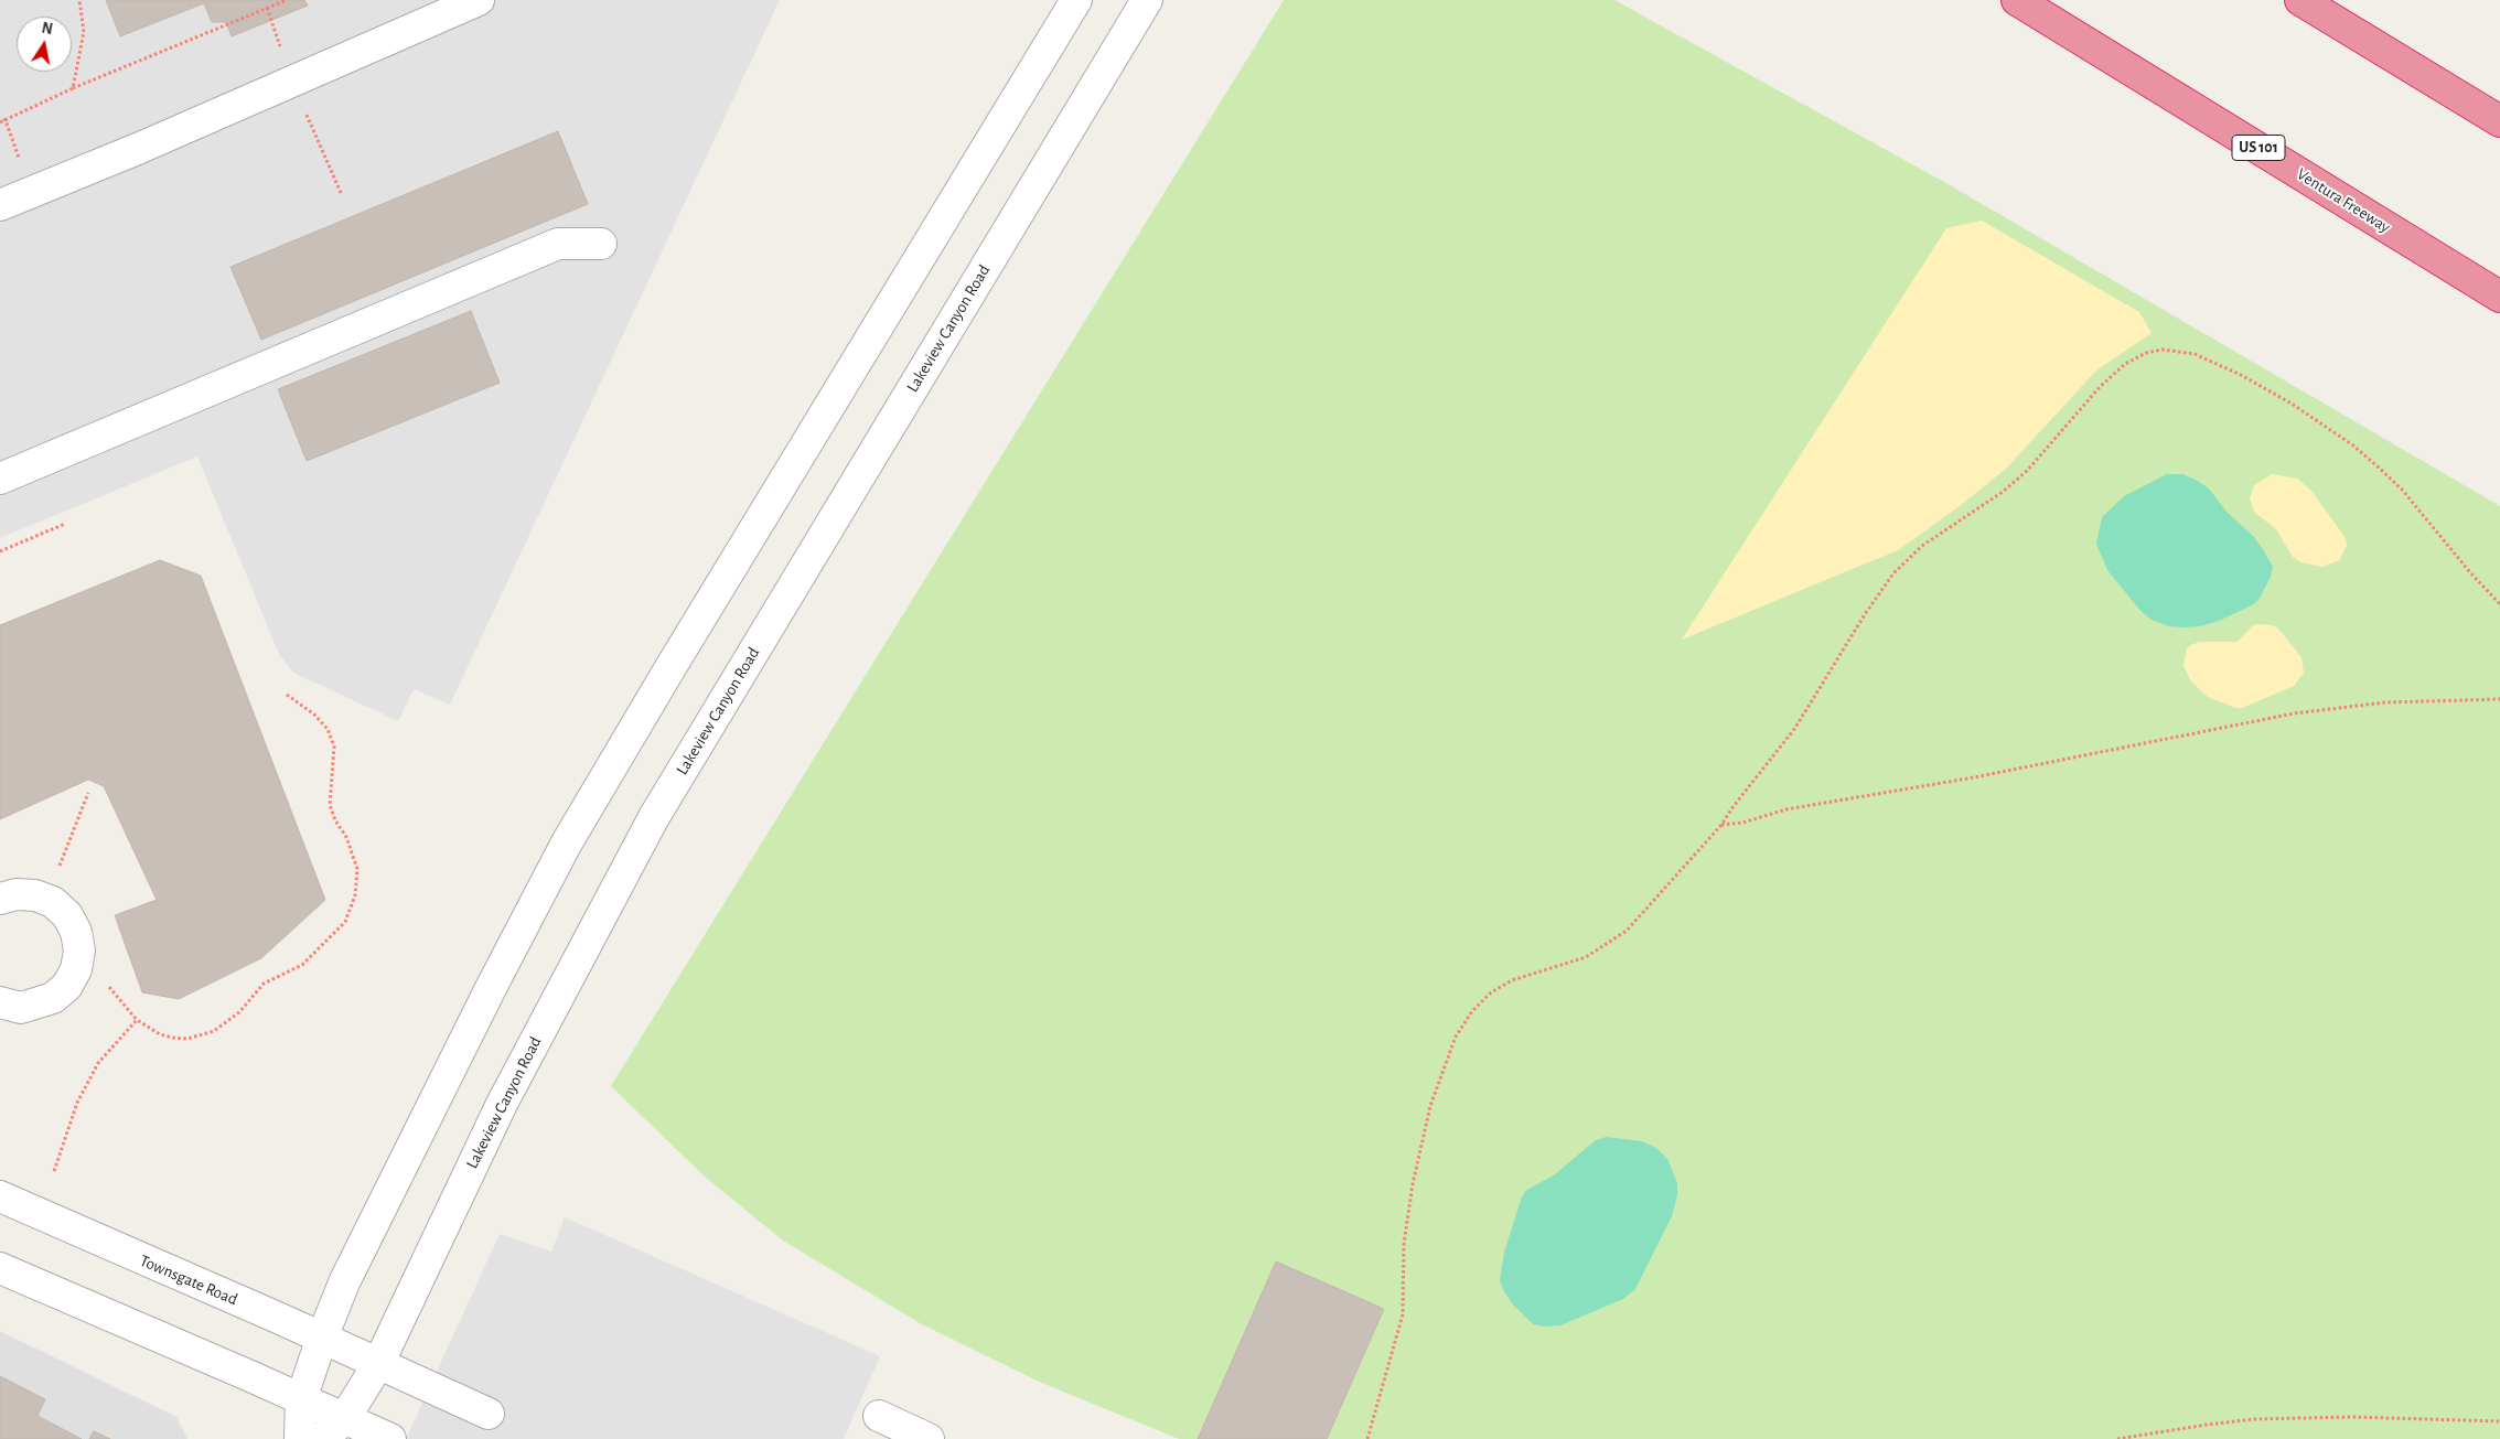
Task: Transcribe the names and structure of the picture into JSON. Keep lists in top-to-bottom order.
{
  "streets": {
    "highway": ["US 101", "Ventura Freeway"],
    "street": ["Lakeview Canyon Road", "Townsgate Road"]
  },
  "crossings": [
    ["Lakeview Canyon Road", "Townsgate Road"]
  ],
  "north": "top"
}
